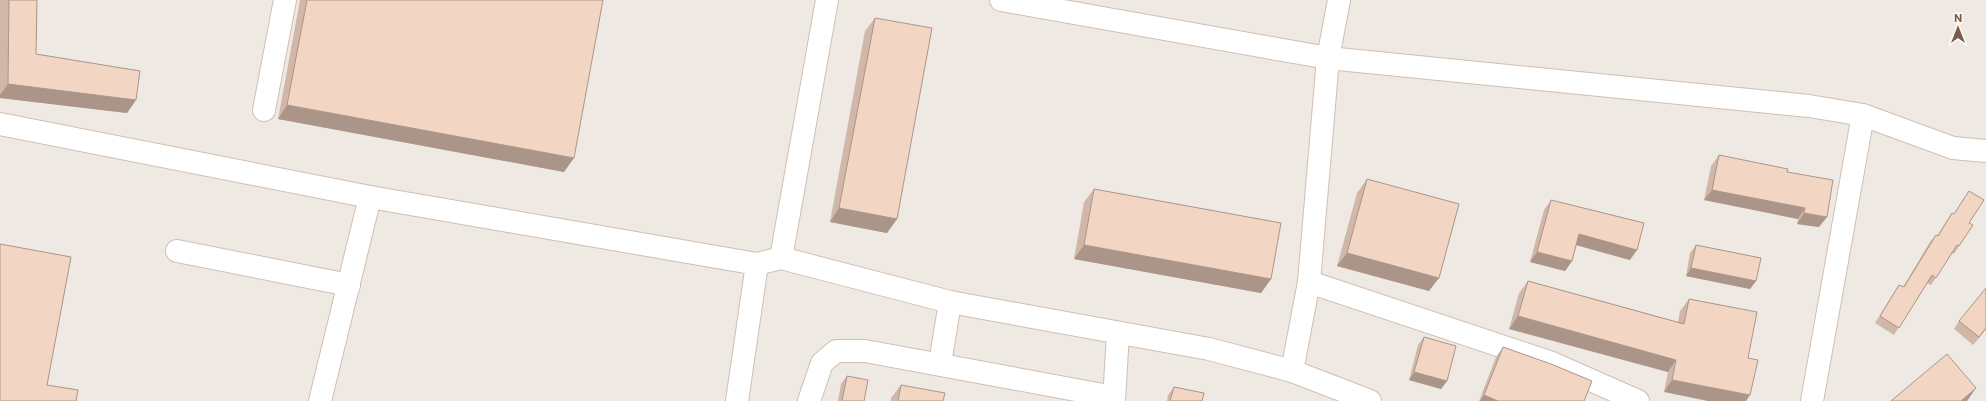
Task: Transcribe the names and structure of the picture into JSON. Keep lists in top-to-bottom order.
{
  "north": "top"
}
